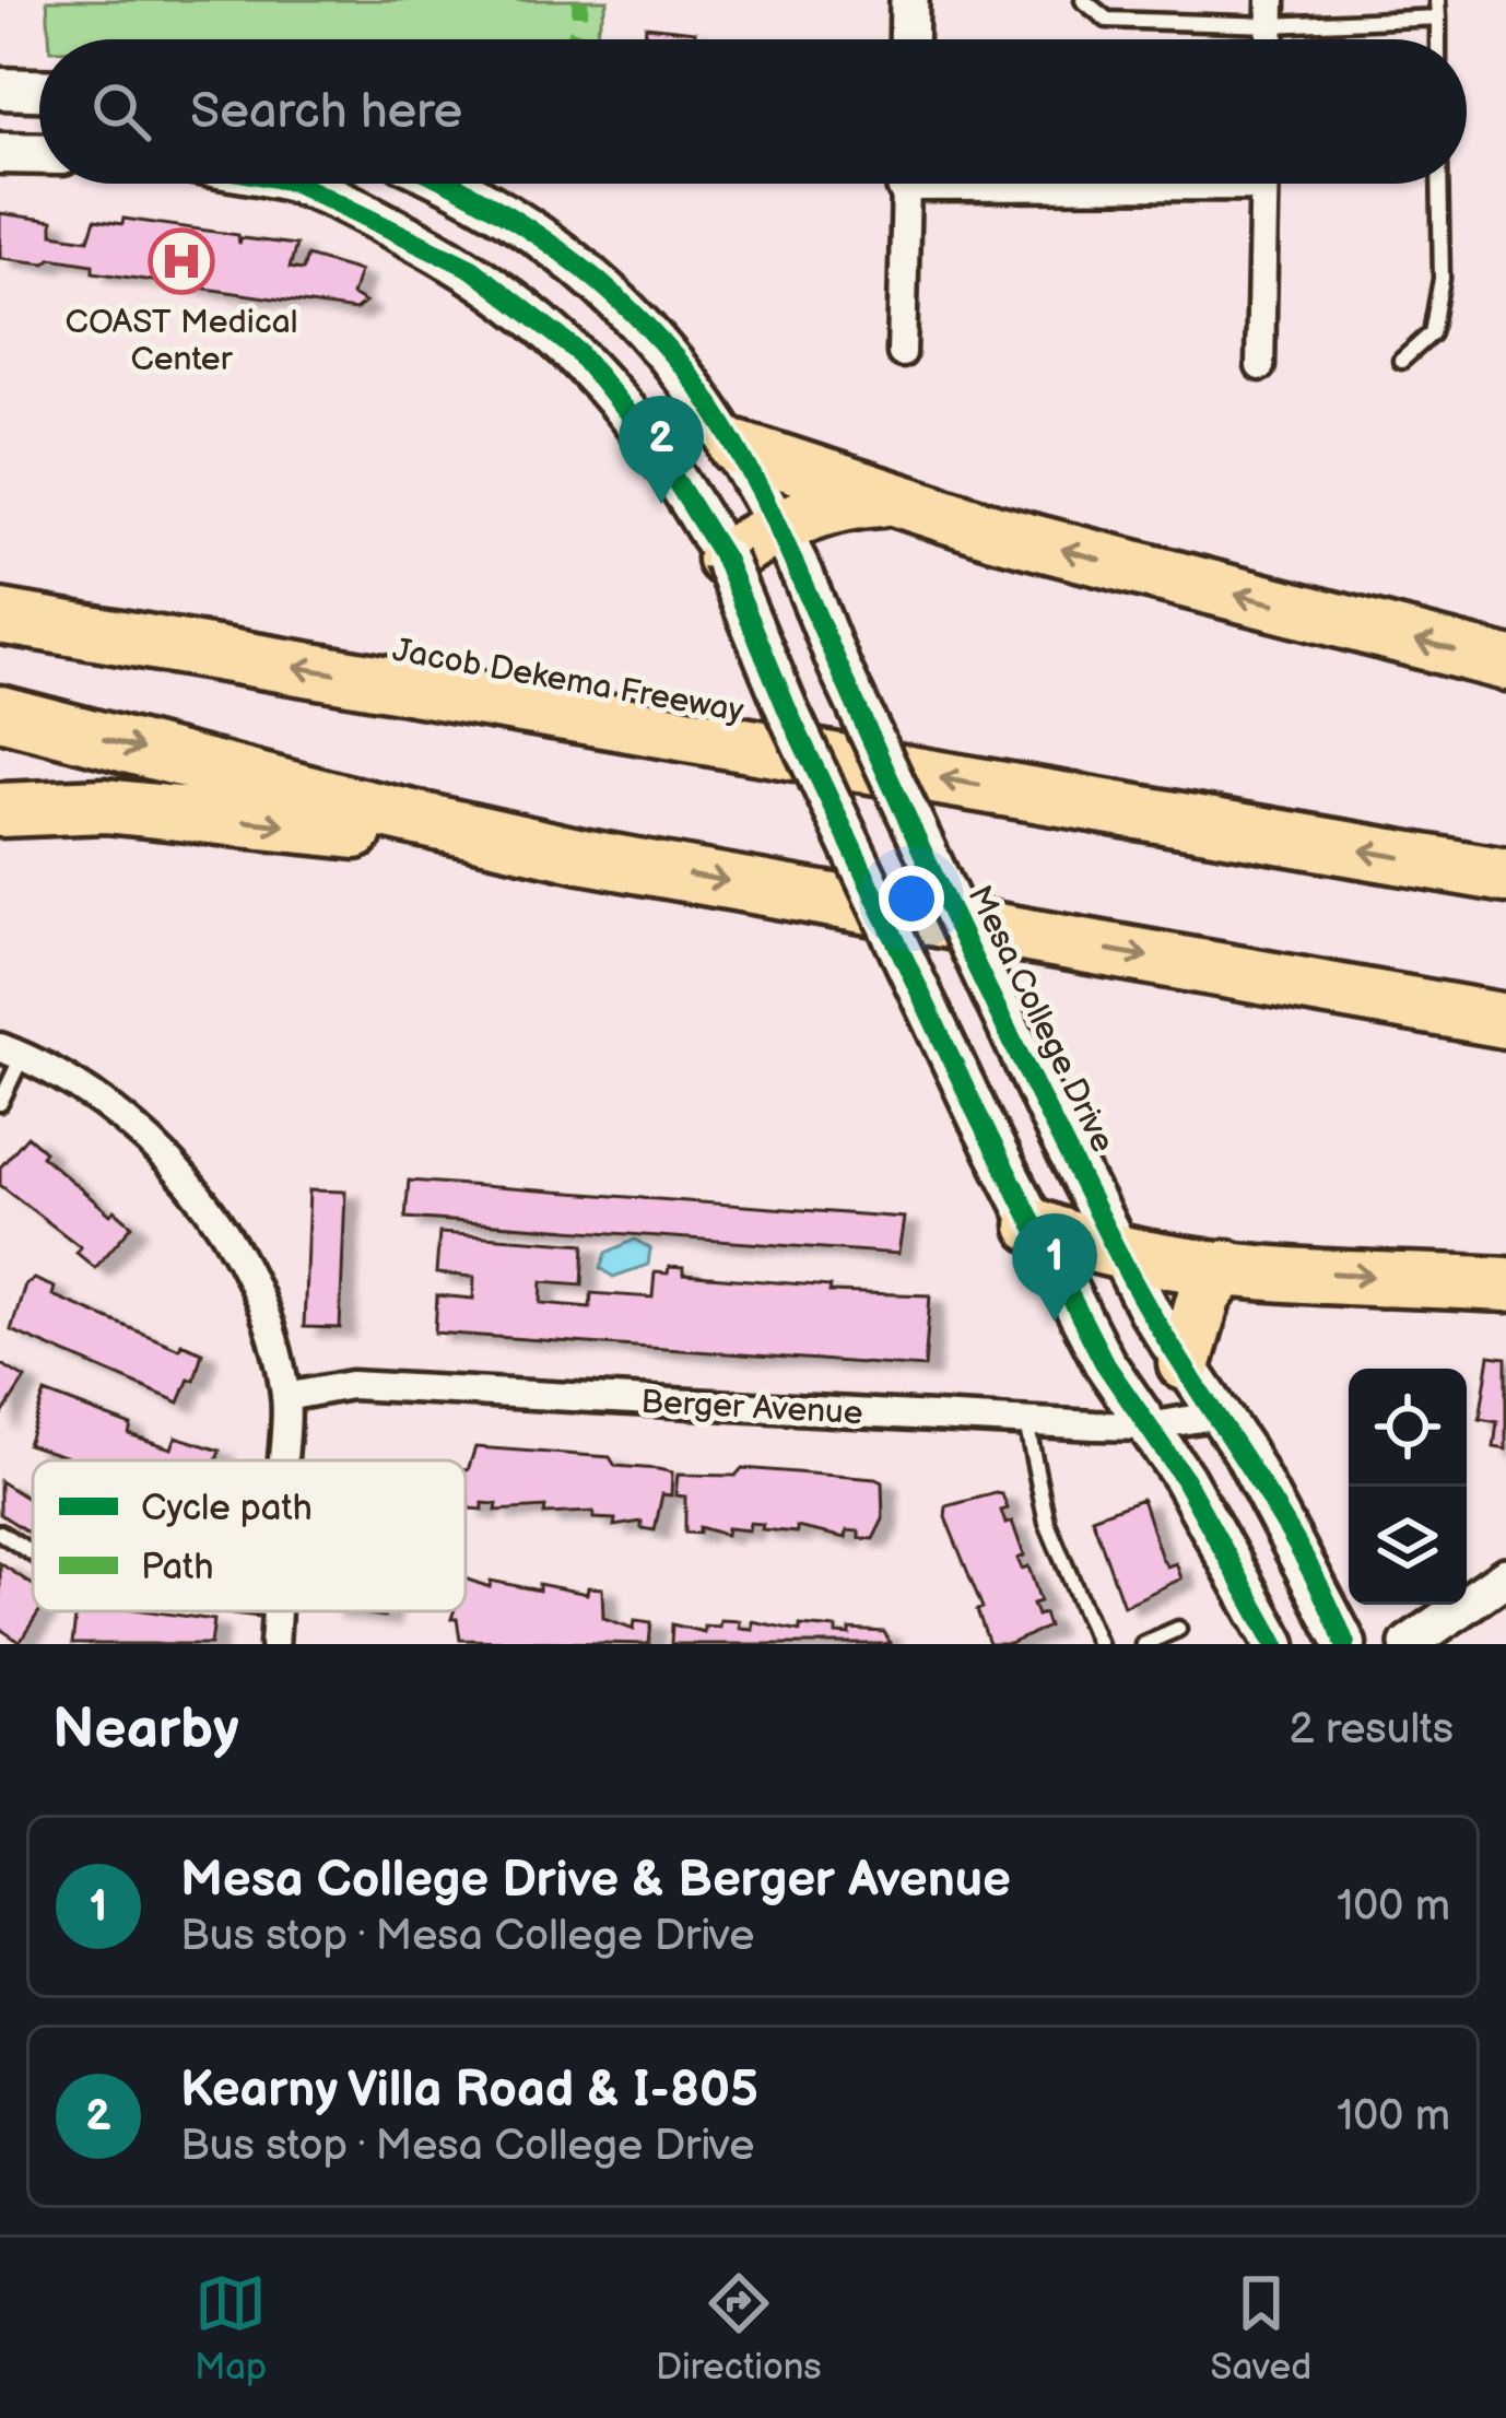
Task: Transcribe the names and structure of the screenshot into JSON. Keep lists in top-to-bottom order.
{
  "streets": {
    "highway": ["Jacob Dekema Freeway"],
    "main road": ["Mesa College Drive"],
    "street": ["Berger Avenue"]
  },
  "crossings": [
    ["Mesa College Drive", "Berger Avenue"]
  ],
  "places": {
    "hospital": ["COAST Medical Center"]
  },
  "legend": ["Cycle path", "Path"],
  "page": {
    "search": "Search here",
    "pins": ["2", "1"],
    "heading": ["Nearby", "2 results"],
    "list": [
      {
        "mark": "1",
        "name": "Mesa College Drive & Berger Avenue",
        "note": "Bus stop · Mesa College Drive",
        "value": "100 m"
      },
      {
        "mark": "2",
        "name": "Kearny Villa Road & I-805",
        "note": "Bus stop · Mesa College Drive",
        "value": "100 m"
      }
    ],
    "nav": ["Map", "Directions", "Saved"]
  }
}
